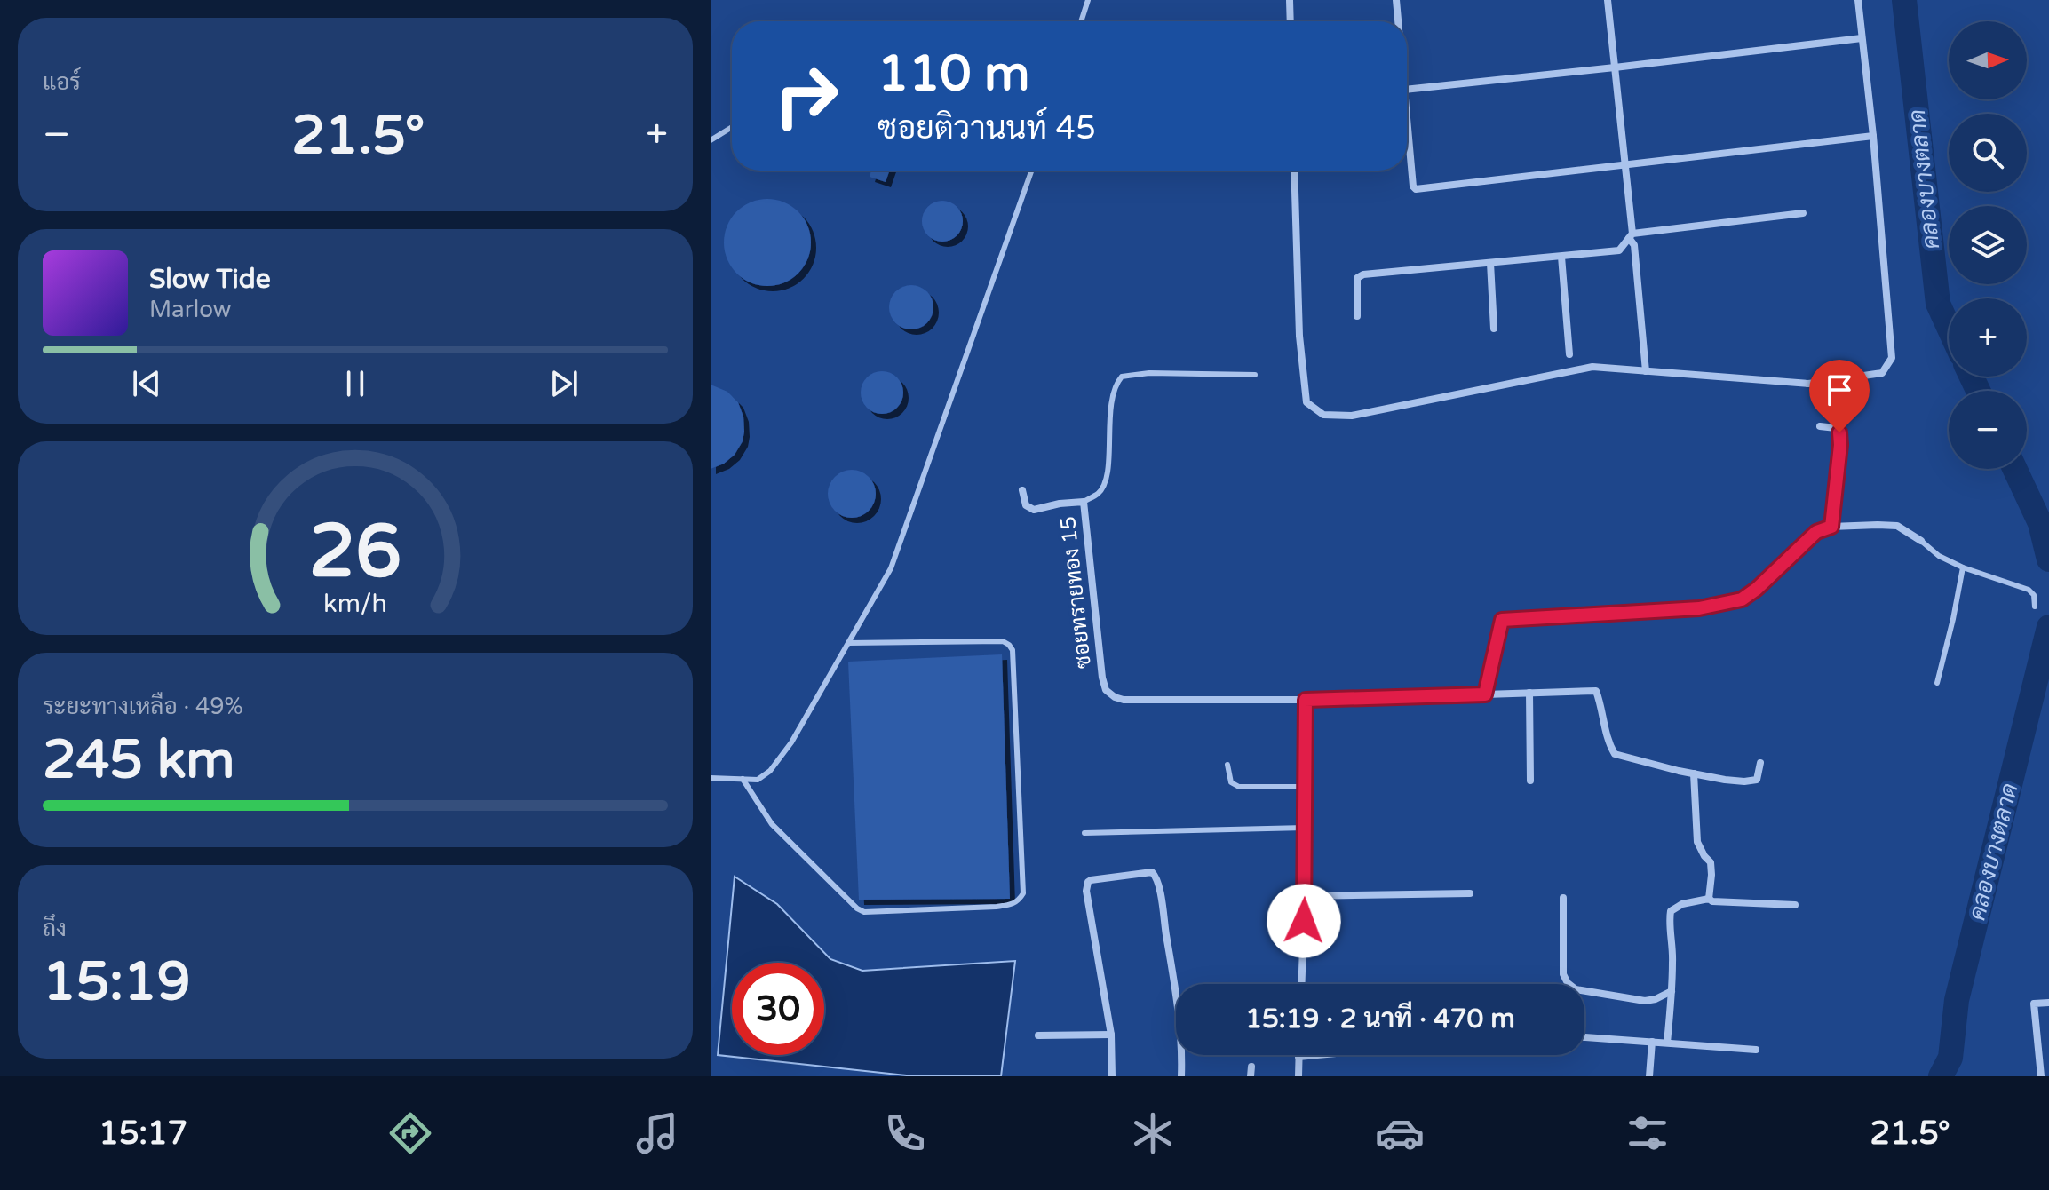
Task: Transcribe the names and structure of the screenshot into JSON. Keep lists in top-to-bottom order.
{
  "streets": {
    "street": ["ซอยทรายทอง 15"]
  },
  "water": ["คลองบางตลาด"],
  "north": "right",
  "page": {
    "tile": [
      "แอร์",
      ["ระยะทางเหลือ · 49%", "245 km"],
      ["ถึง", "15:19"]
    ],
    "map_buttons": ["+", "−"],
    "turn": ["110 m", "ซอยติวานนท์ 45"],
    "heat": ["−", "21.5°", "+"],
    "song": ["Slow Tide", "Marlow"],
    "limit": "30",
    "trip": "15:19 · 2 นาที · 470 m",
    "tabs": ["15:17", "21.5°"],
    "gauge": ["26", "km/h"]
  }
}
